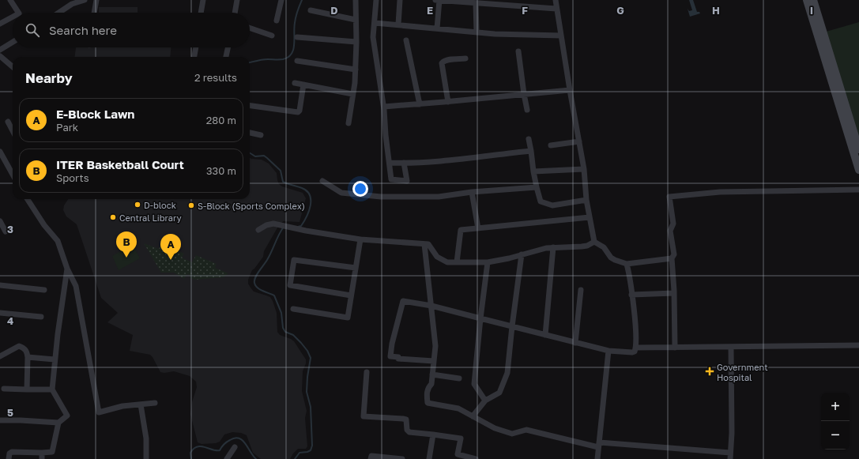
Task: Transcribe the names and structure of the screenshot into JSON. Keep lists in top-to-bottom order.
{
  "places": {
    "other": ["D-block", "S-Block (Sports Complex)", "Central Library"],
    "health": ["Government Hospital"]
  },
  "page": {
    "search": "Search here",
    "heading": ["Nearby", "2 results"],
    "list": [
      {
        "mark": "A",
        "name": "E-Block Lawn",
        "note": "Park",
        "value": "280 m"
      },
      {
        "mark": "B",
        "name": "ITER Basketball Court",
        "note": "Sports",
        "value": "330 m"
      }
    ],
    "pins": ["B", "A"],
    "map_buttons": ["+", "−"]
  },
  "grid": {
    "columns": [
      "D",
      "E",
      "F",
      "G",
      "H",
      "I"
    ],
    "rows": ["3", "4", "5"]
  }
}
